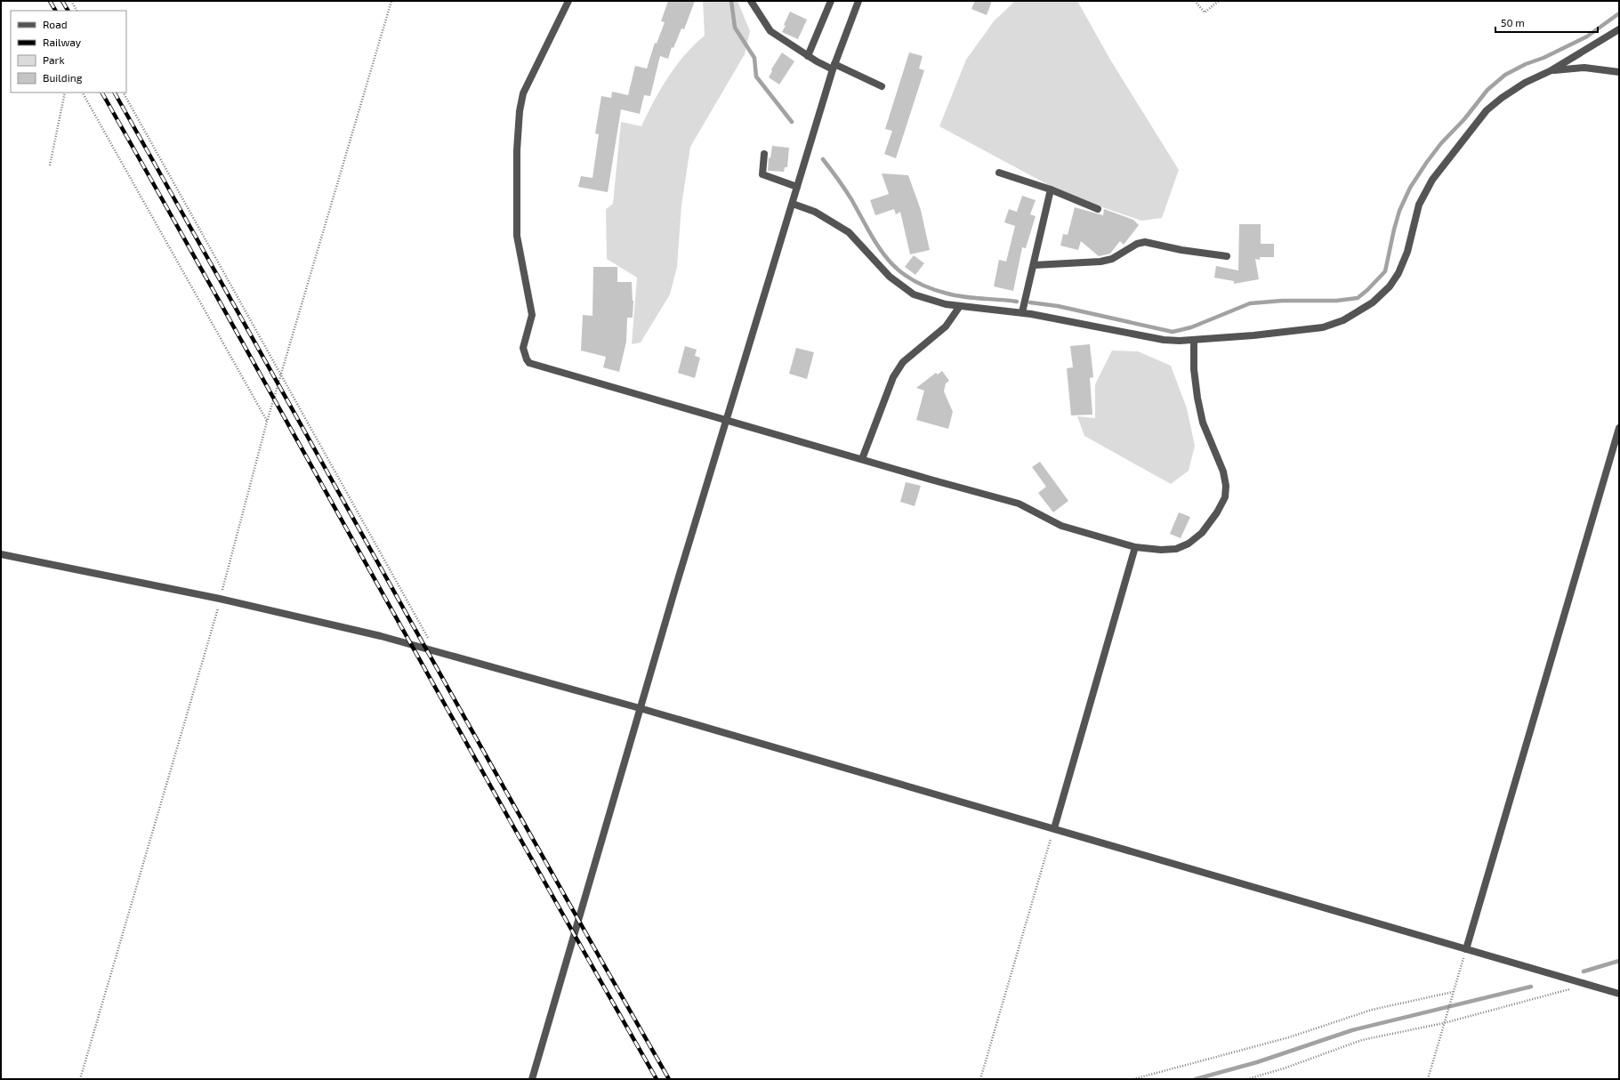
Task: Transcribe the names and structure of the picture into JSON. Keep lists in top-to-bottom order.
{
  "legend": [
    "Road",
    "Railway",
    "Park",
    "Building"
  ],
  "scale_bar": "50 m"
}
